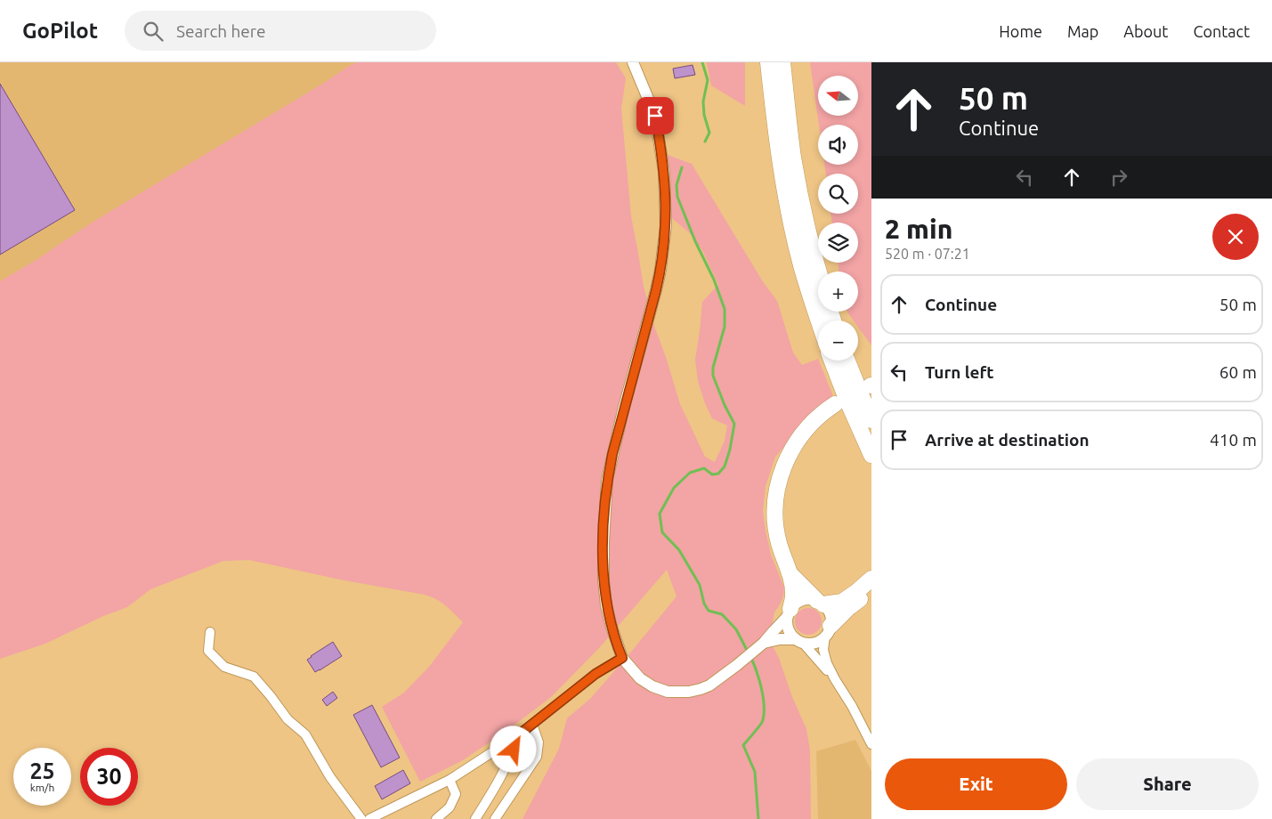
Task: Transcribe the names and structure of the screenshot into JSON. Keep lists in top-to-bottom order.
{
  "north": "left",
  "page": {
    "header": "GoPilot",
    "search": "Search here",
    "nav": [
      "Home",
      "Map",
      "About",
      "Contact"
    ],
    "turn": ["50 m", "Continue"],
    "map_buttons": ["+", "−"],
    "heading": ["2 min", "520 m · 07:21"],
    "list": [
      {
        "name": "Continue",
        "value": "50 m"
      },
      {
        "name": "Turn left",
        "value": "60 m"
      },
      {
        "name": "Arrive at destination",
        "value": "410 m"
      }
    ],
    "speed": "25 km/h",
    "limit": "30",
    "buttons": ["Exit", "Share"]
  }
}
